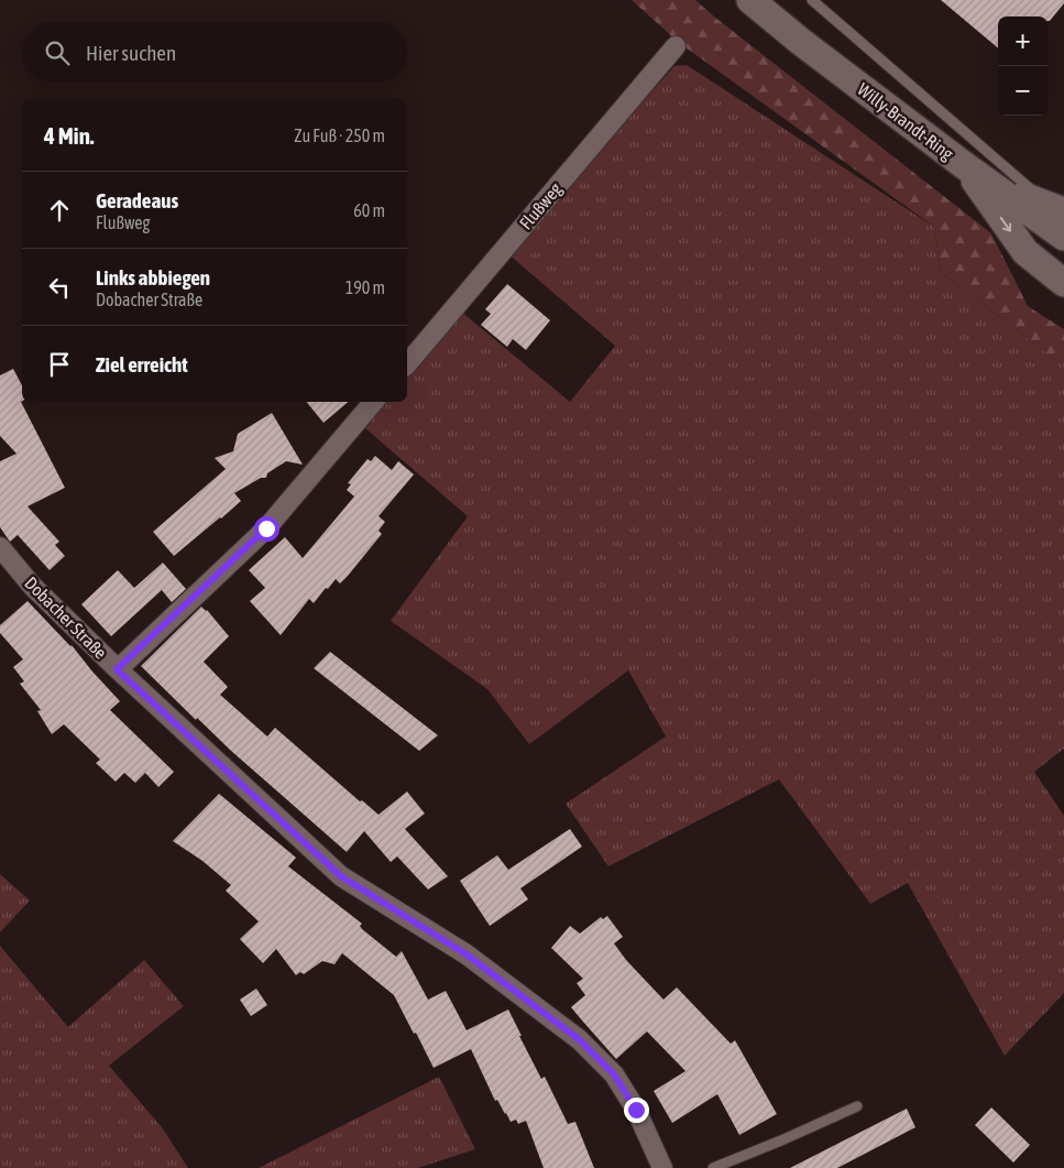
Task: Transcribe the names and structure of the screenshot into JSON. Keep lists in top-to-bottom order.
{
  "streets": {
    "main road": ["Willy-Brandt-Ring"],
    "street": ["Flußweg", "Dobacher Straße"]
  },
  "page": {
    "map_buttons": ["+", "−"],
    "search": "Hier suchen",
    "heading": ["4 Min.", "Zu Fuß · 250 m"],
    "list": [
      ["Geradeaus", "Flußweg", "60 m"],
      ["Links abbiegen", "Dobacher Straße", "190 m"],
      "Ziel erreicht"
    ]
  }
}
